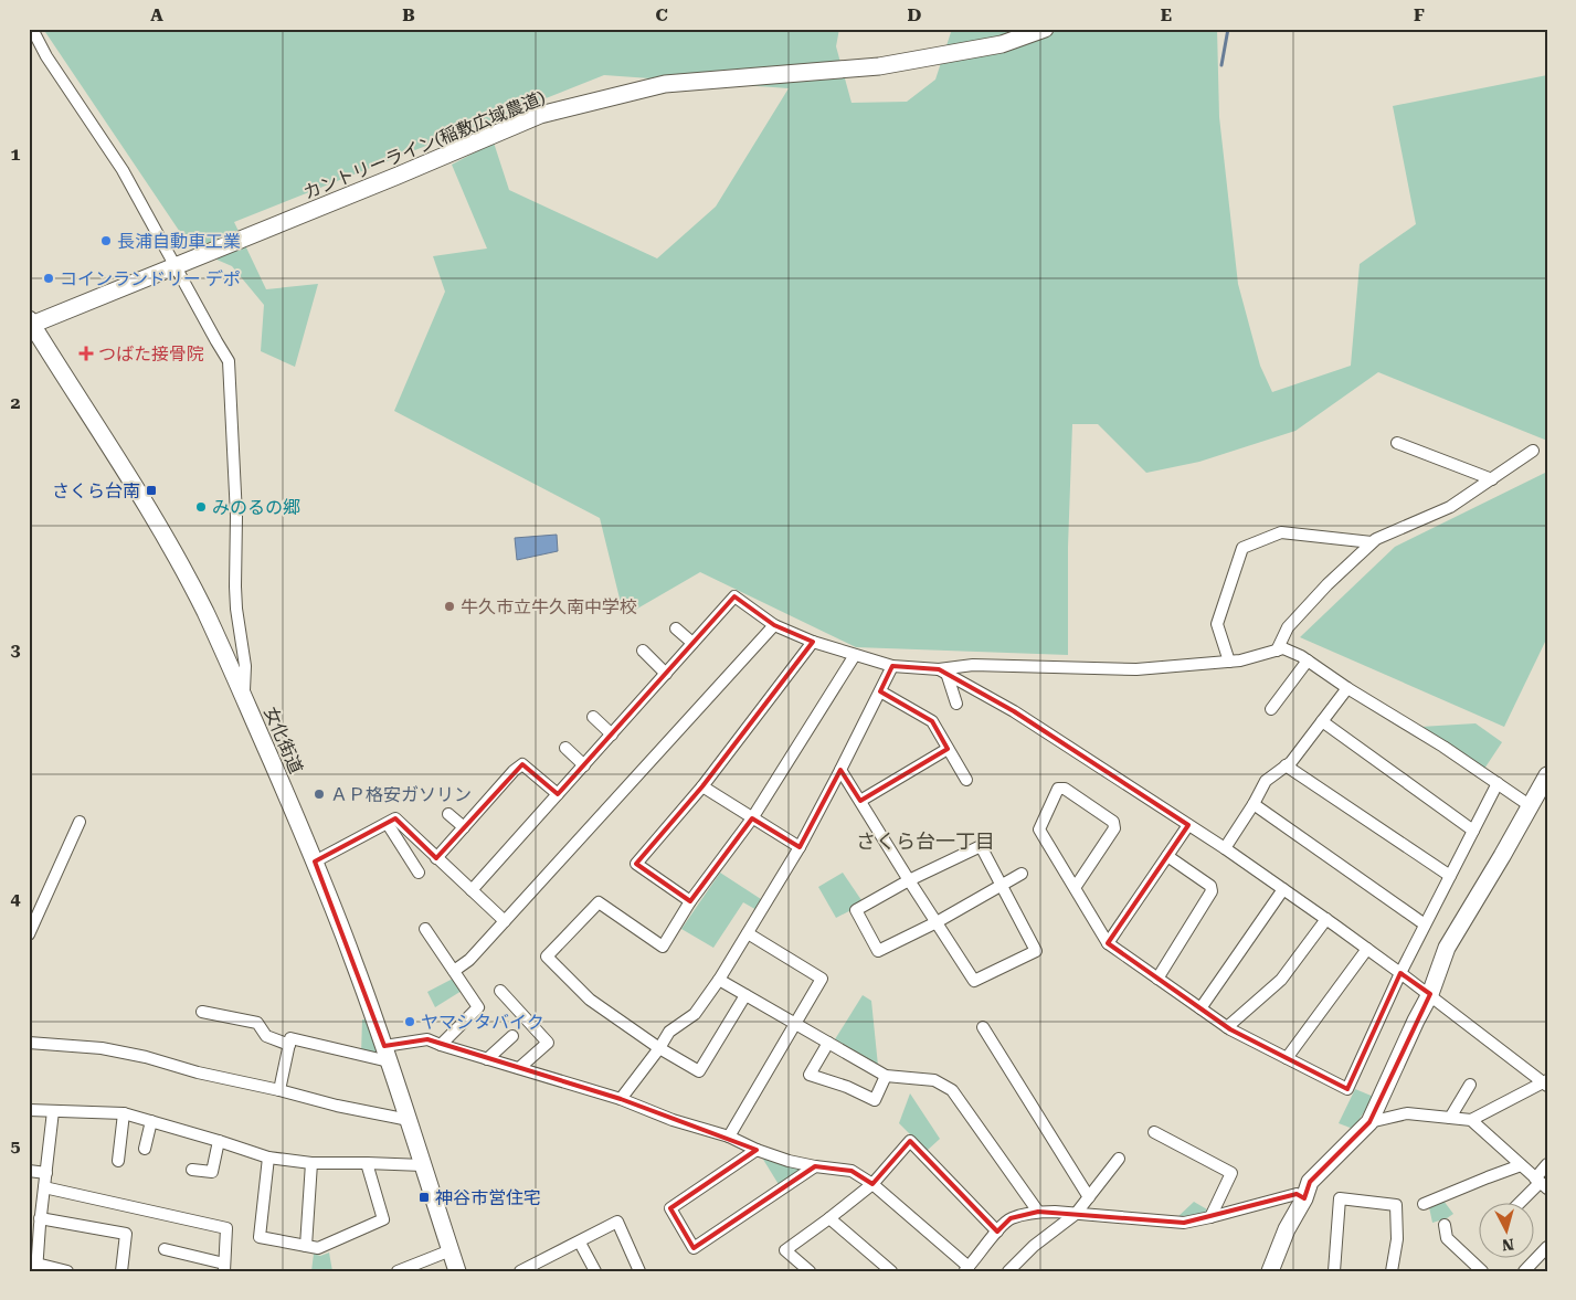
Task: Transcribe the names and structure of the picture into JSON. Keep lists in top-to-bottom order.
{
  "streets": {
    "street": ["カントリーライン(稲敷広域農道)", "女化街道"]
  },
  "crossings": [
    ["カントリーライン(稲敷広域農道)", "女化街道"]
  ],
  "districts": ["さくら台一丁目"],
  "places": {
    "other": [
      "長浦自動車工業",
      "コインランドリー デポ",
      "みのるの郷",
      "牛久市立牛久南中学校",
      "ＡＰ格安ガソリン",
      "ヤマシタバイク"
    ],
    "health": ["つばた接骨院"],
    "transit": ["さくら台南", "神谷市営住宅"]
  },
  "north": "bottom",
  "grid": {
    "columns": [
      "A",
      "B",
      "C",
      "D",
      "E",
      "F"
    ],
    "rows": [
      "1",
      "2",
      "3",
      "4",
      "5"
    ]
  }
}
